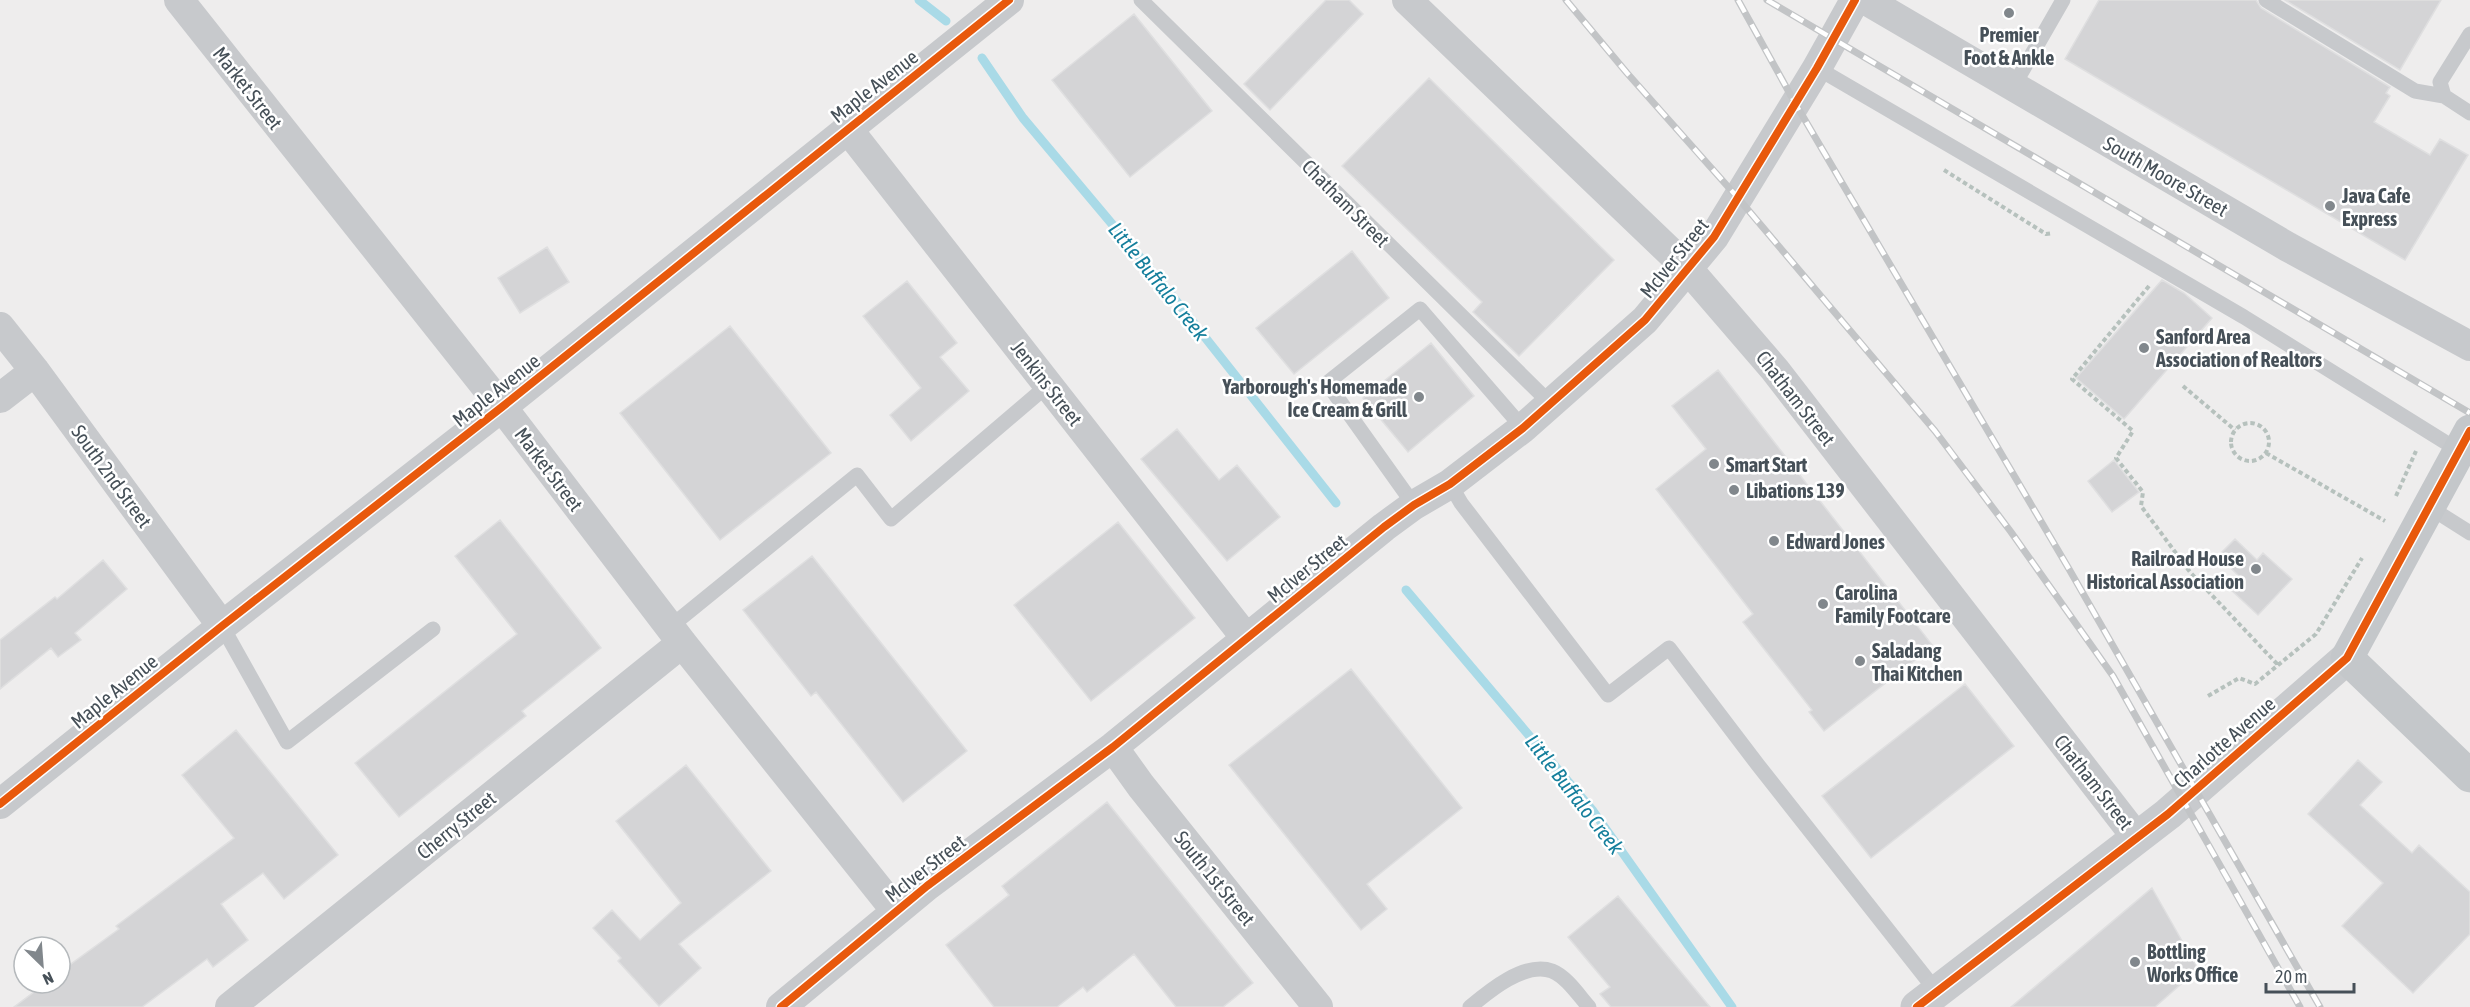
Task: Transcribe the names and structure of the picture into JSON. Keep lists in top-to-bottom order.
{
  "streets": {
    "main road": ["Charlotte Avenue"],
    "street": [
      "Maple Avenue",
      "Market Street",
      "South Moore Street",
      "Chatham Street",
      "McIver Street",
      "Jenkins Street",
      "South 2nd Street",
      "Cherry Street",
      "South 1st Street"
    ]
  },
  "crossings": [
    ["Maple Avenue", "Market Street"],
    ["Maple Avenue", "Jenkins Street"],
    ["Maple Avenue", "South 2nd Street"],
    ["Market Street", "McIver Street"],
    ["Market Street", "Cherry Street"],
    ["Chatham Street", "McIver Street"],
    ["Chatham Street", "Charlotte Avenue"],
    ["McIver Street", "Jenkins Street"],
    ["McIver Street", "South 1st Street"]
  ],
  "water": ["Little Buffalo Creek"],
  "places": [
    "Premier Foot & Ankle",
    "Java Cafe Express",
    "Sanford Area Association of Realtors",
    "Yarborough's Homemade Ice Cream & Grill",
    "Smart Start",
    "Libations 139",
    "Edward Jones",
    "Railroad House Historical Association",
    "Carolina Family Footcare",
    "Saladang Thai Kitchen",
    "Bottling Works Office"
  ],
  "scale_bar": "20 m",
  "north": "bottom right"
}
